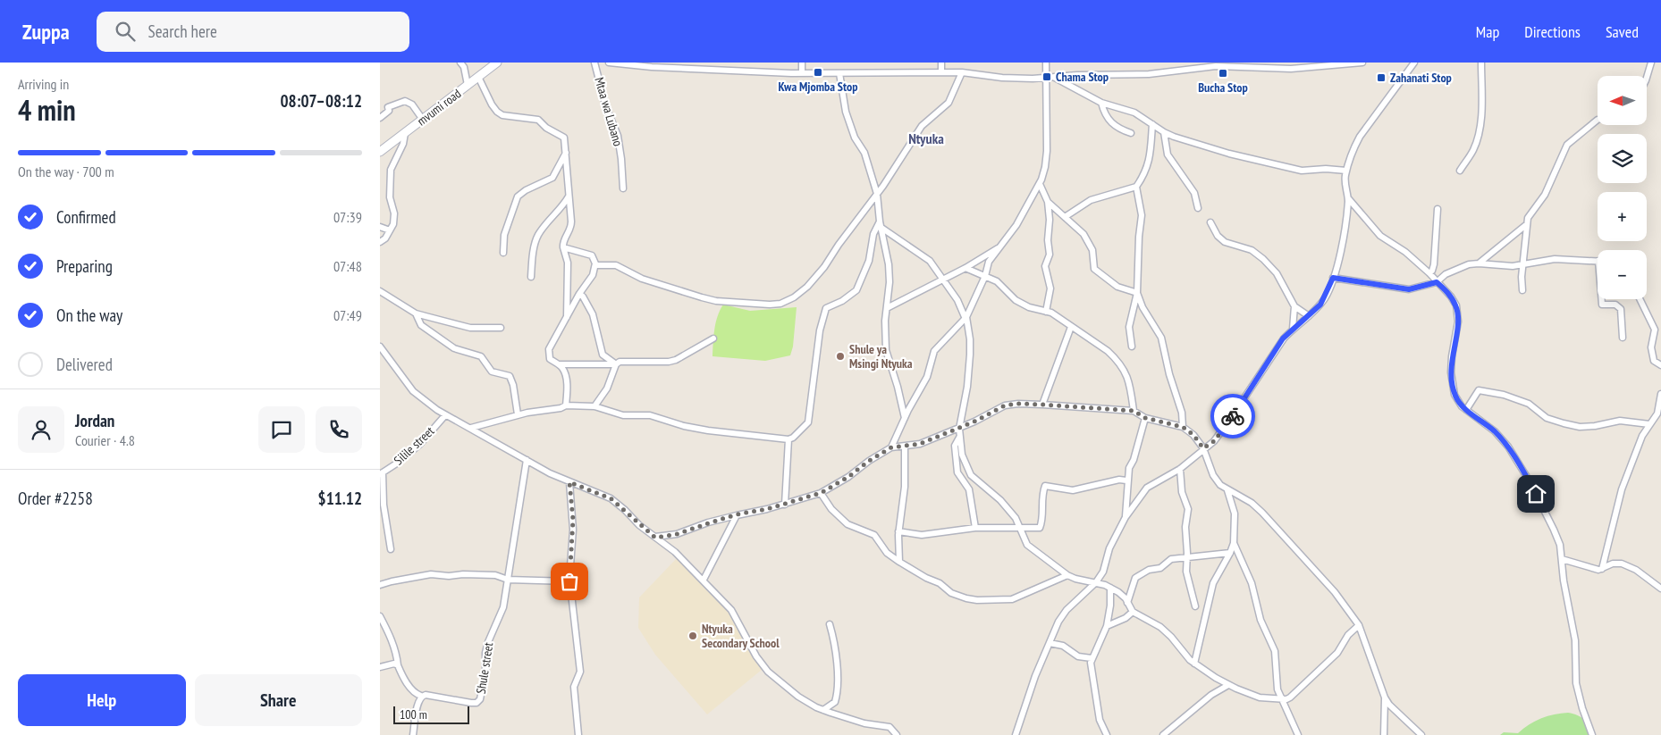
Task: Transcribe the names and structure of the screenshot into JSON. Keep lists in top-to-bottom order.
{
  "streets": {
    "street": [
      "mvumi road",
      "Mtaa wa Lubano",
      "Silile street",
      "Shule street"
    ]
  },
  "districts": ["Ntyuka"],
  "places": {
    "transit": [
      "Kwa Mjomba Stop",
      "Bucha Stop",
      "Chama Stop",
      "Zahanati Stop"
    ],
    "other": ["Shule ya Msingi Ntyuka", "Ntyuka Secondary School"]
  },
  "scale_bar": "100 m",
  "north": "left",
  "page": {
    "header": "Zuppa",
    "search": "Search here",
    "nav": ["Map", "Directions", "Saved"],
    "heading": ["4 min", "Arriving in", "08:07–08:12"],
    "panel": [
      "Jordan",
      "Courier · 4.8",
      "Order #2258",
      "$11.12"
    ],
    "map_buttons": ["+", "−"],
    "bar": "On the way · 700 m",
    "list": [
      ["Confirmed", "07:39"],
      ["Preparing", "07:48"],
      ["On the way", "07:49"],
      "Delivered"
    ],
    "buttons": ["Help", "Share"],
    "scale": "100 m"
  }
}
